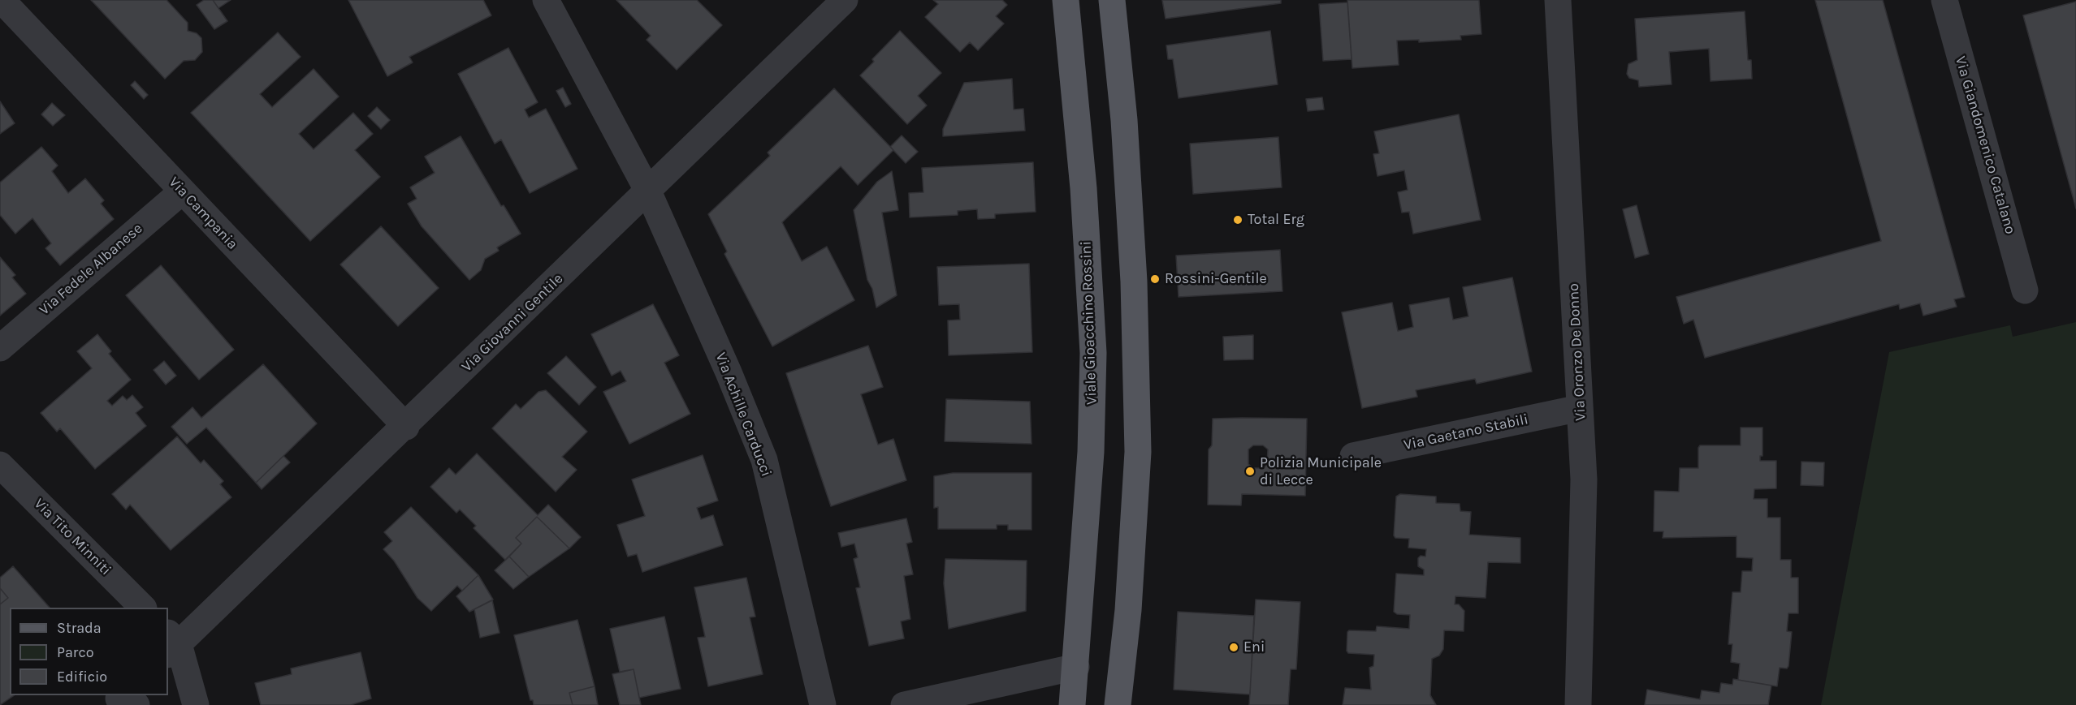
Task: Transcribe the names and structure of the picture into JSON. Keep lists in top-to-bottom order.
{
  "streets": {
    "main road": ["Viale Gioacchino Rossini"],
    "street": [
      "Via Giandomenico Catalano",
      "Via Campania",
      "Via Fedele Albanese",
      "Via Giovanni Gentile",
      "Via Oronzo De Donno",
      "Via Achille Carducci",
      "Via Gaetano Stabili",
      "Via Tito Minniti"
    ]
  },
  "crossings": [
    ["Via Campania", "Via Fedele Albanese"],
    ["Via Campania", "Via Giovanni Gentile"],
    ["Via Giovanni Gentile", "Via Achille Carducci"],
    ["Via Oronzo De Donno", "Via Gaetano Stabili"]
  ],
  "places": [
    "Total Erg",
    "Rossini-Gentile",
    "Polizia Municipale di Lecce",
    "Eni"
  ],
  "legend": ["Strada", "Parco", "Edificio"]
}
